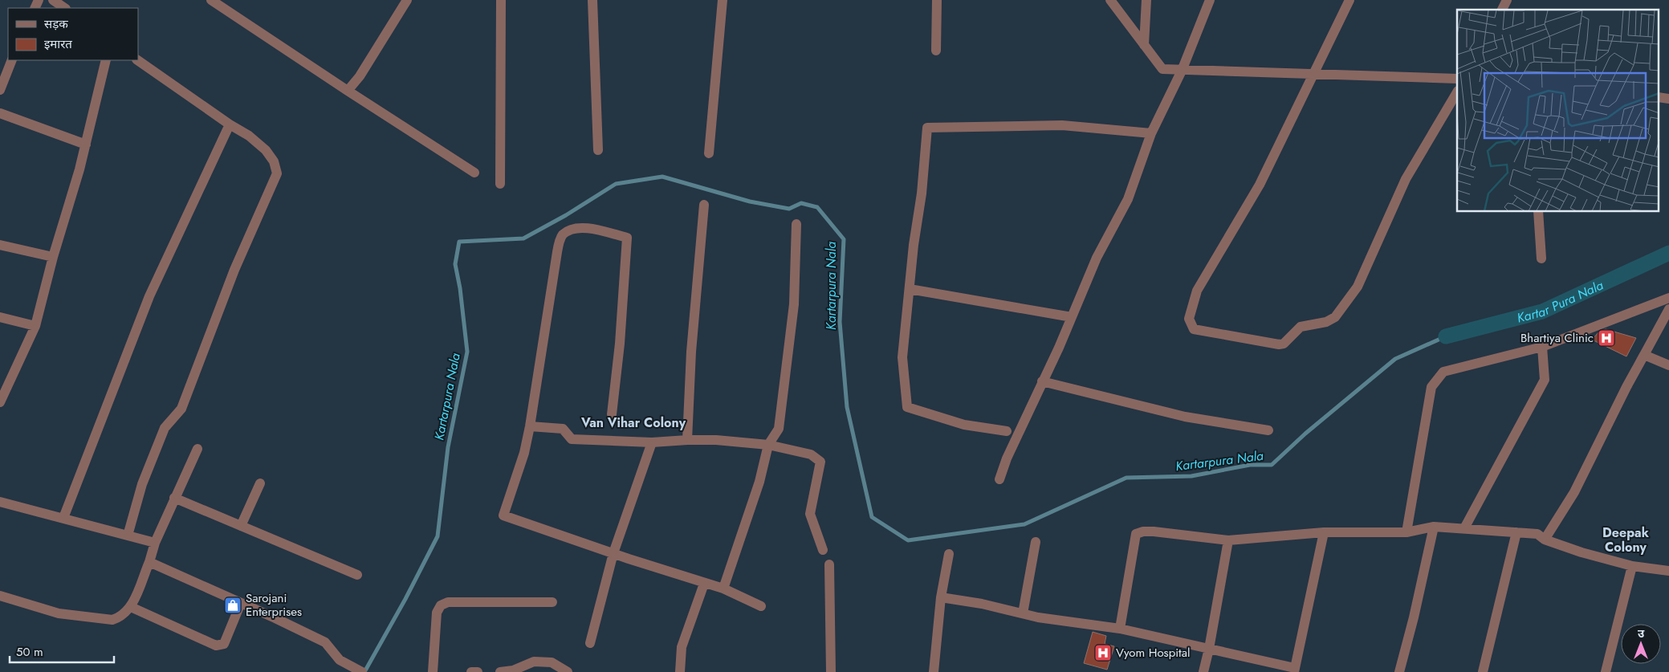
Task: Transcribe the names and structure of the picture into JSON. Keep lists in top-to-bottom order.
{
  "districts": ["Van Vihar Colony", "Deepak Colony"],
  "water": ["Kartarpura Nala", "Kartar Pura Nala"],
  "places": {
    "hospital": ["Bhartiya Clinic", "Vyom Hospital"],
    "shop": ["Sarojani Enterprises"]
  },
  "legend": ["सड़क", "इमारत"],
  "scale_bar": "50 m",
  "north": "top"
}
